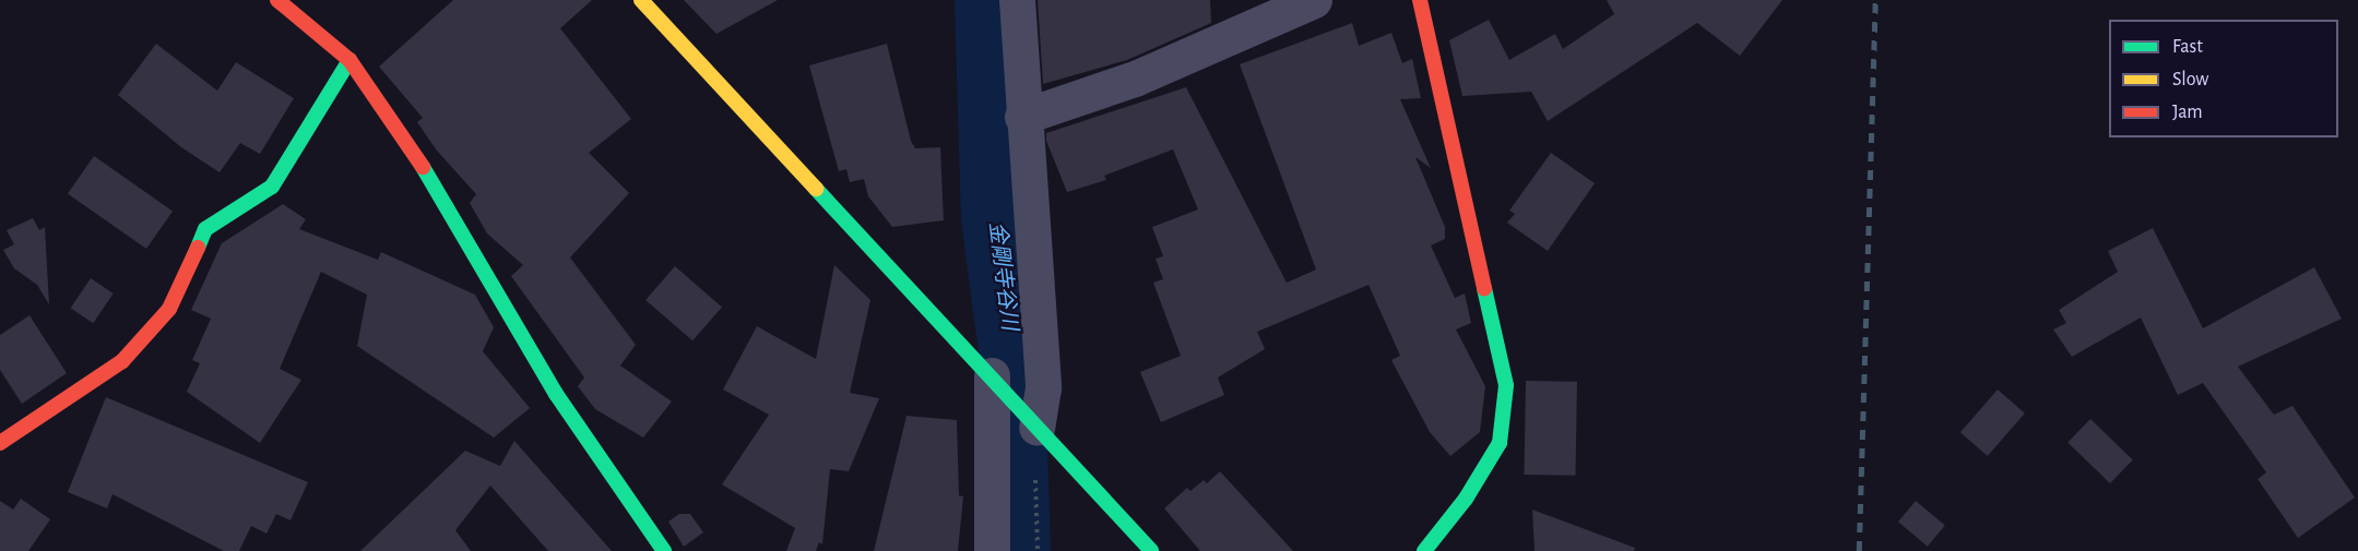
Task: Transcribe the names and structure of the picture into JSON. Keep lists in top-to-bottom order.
{
  "water": ["金剛寺谷川"],
  "legend": ["Fast", "Slow", "Jam"]
}
